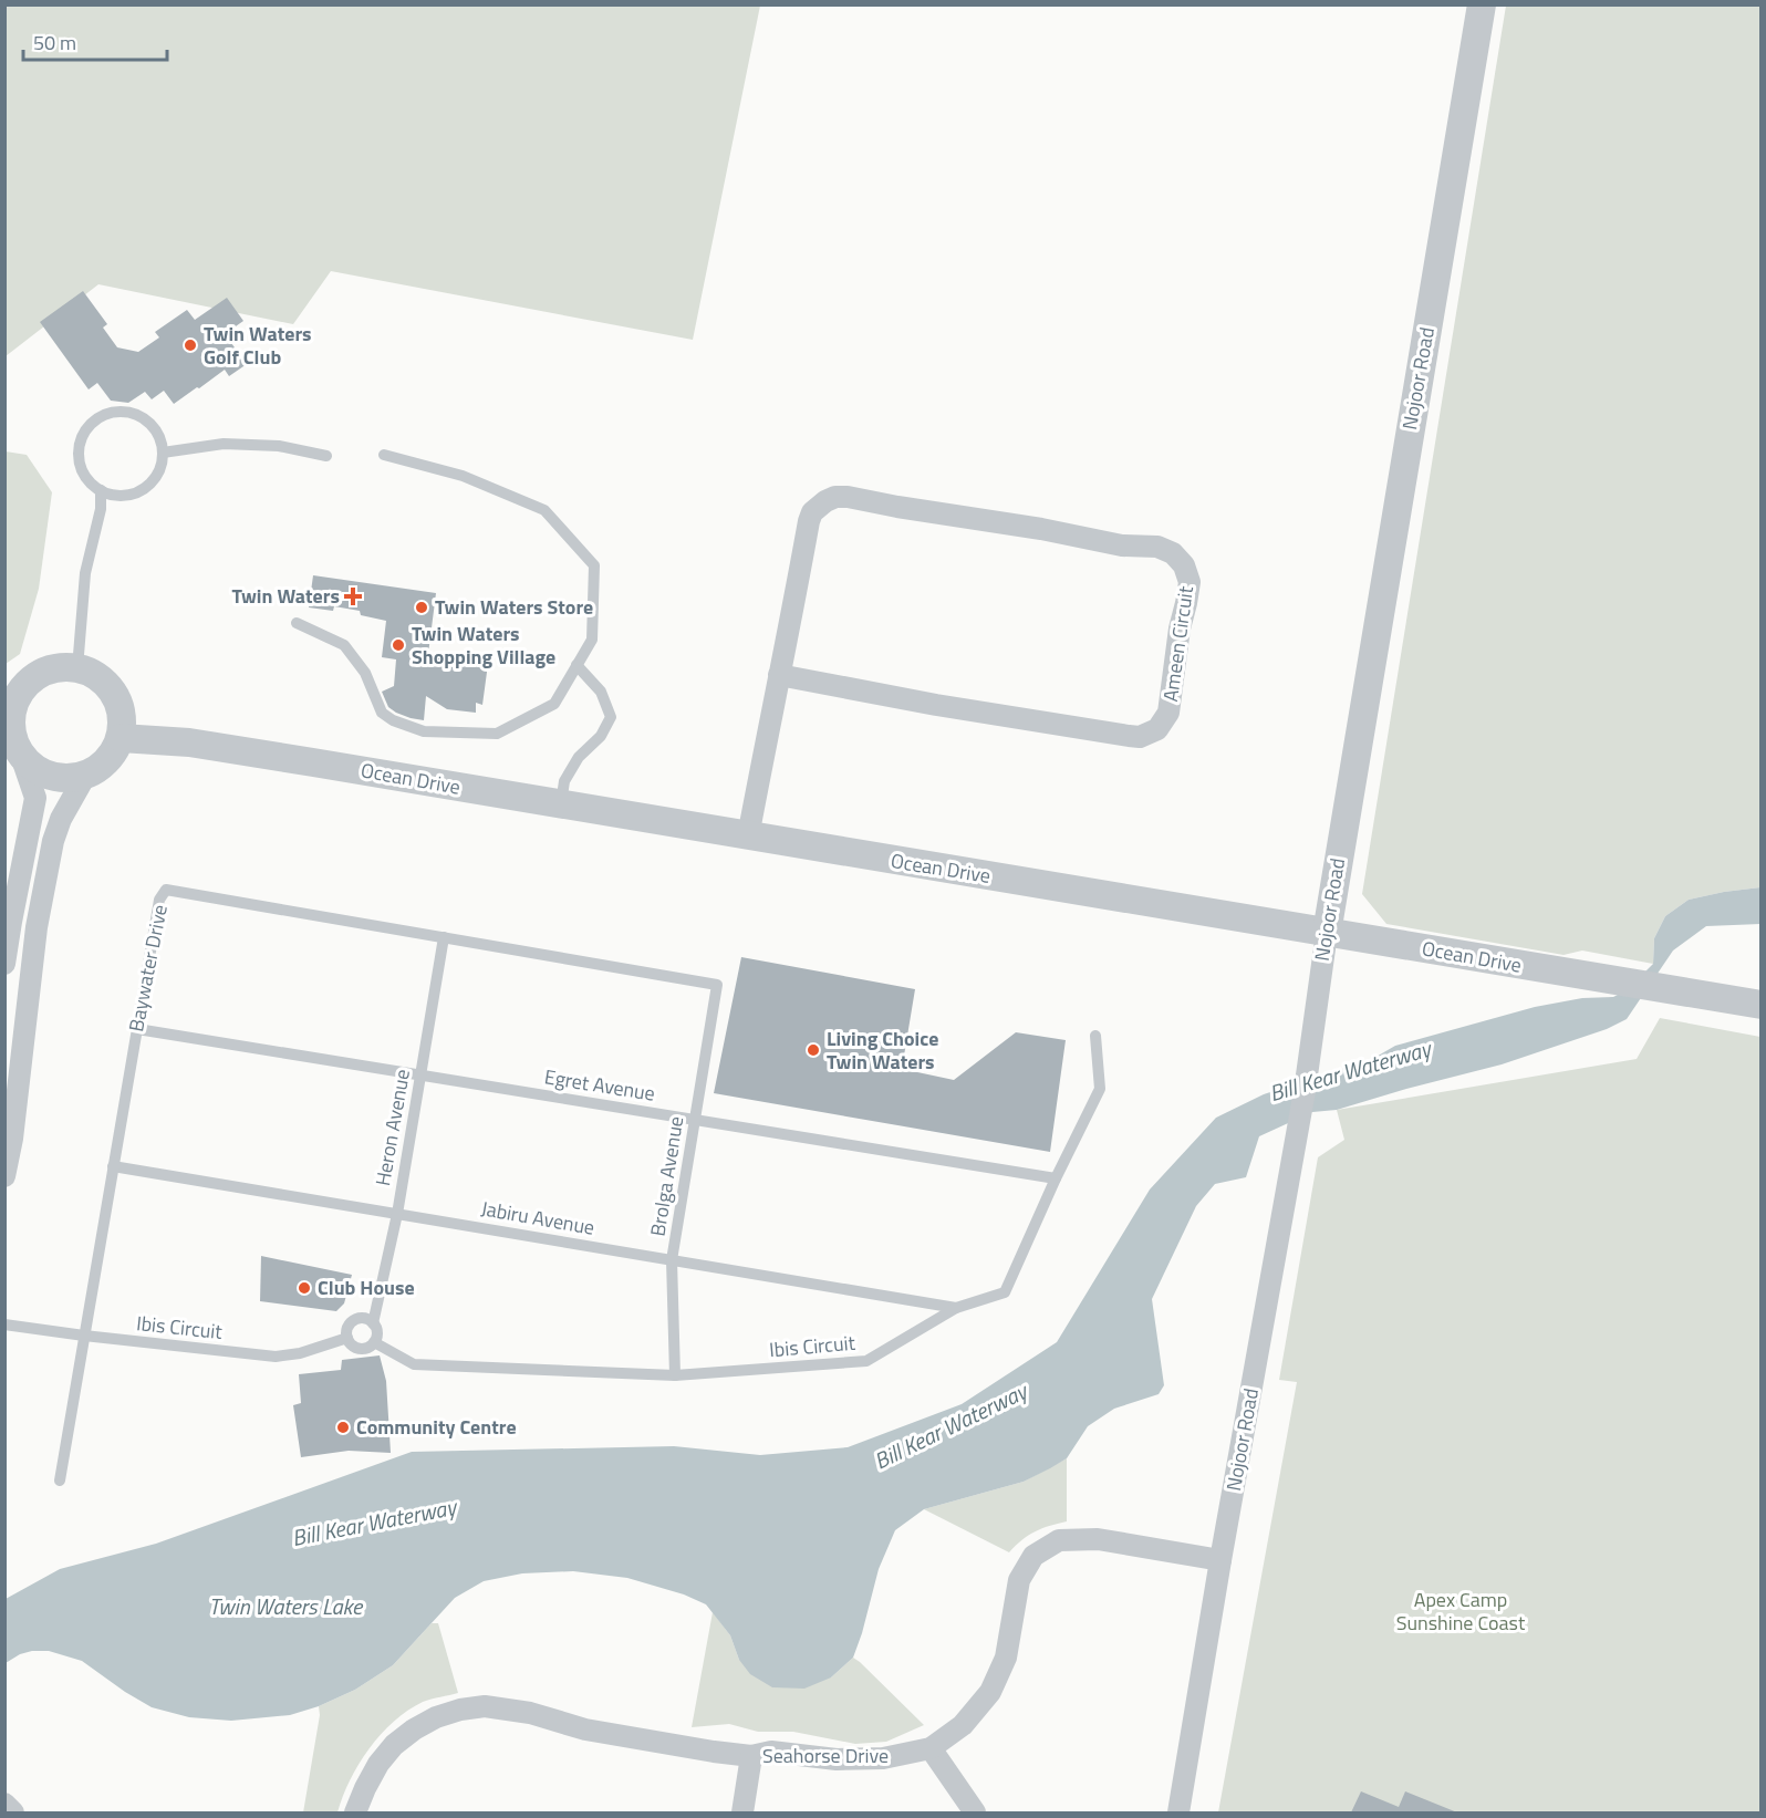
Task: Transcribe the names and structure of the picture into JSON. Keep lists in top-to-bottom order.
{
  "streets": {
    "street": [
      "Nojoor Road",
      "Ameen Circuit",
      "Ocean Drive",
      "Seahorse Drive"
    ],
    "lane": [
      "Baywater Drive",
      "Egret Avenue",
      "Heron Avenue",
      "Brolga Avenue",
      "Jabiru Avenue",
      "Ibis Circuit"
    ]
  },
  "crossings": [
    ["Nojoor Road", "Ocean Drive"],
    ["Nojoor Road", "Seahorse Drive"],
    ["Ameen Circuit", "Ocean Drive"],
    ["Baywater Drive", "Egret Avenue"],
    ["Baywater Drive", "Heron Avenue"],
    ["Baywater Drive", "Brolga Avenue"],
    ["Baywater Drive", "Jabiru Avenue"],
    ["Baywater Drive", "Ibis Circuit"],
    ["Egret Avenue", "Heron Avenue"],
    ["Egret Avenue", "Brolga Avenue"],
    ["Egret Avenue", "Ibis Circuit"],
    ["Heron Avenue", "Jabiru Avenue"],
    ["Heron Avenue", "Ibis Circuit"],
    ["Brolga Avenue", "Jabiru Avenue"],
    ["Brolga Avenue", "Ibis Circuit"],
    ["Jabiru Avenue", "Ibis Circuit"]
  ],
  "water": ["Bill Kear Waterway", "Twin Waters Lake"],
  "parks": ["Apex Camp Sunshine Coast"],
  "places": {
    "other": [
      "Twin Waters Golf Club",
      "Twin Waters Store",
      "Twin Waters Shopping Village",
      "Living Choice Twin Waters",
      "Club House",
      "Community Centre"
    ],
    "health": ["Twin Waters"]
  },
  "scale_bar": "50 m"
}
